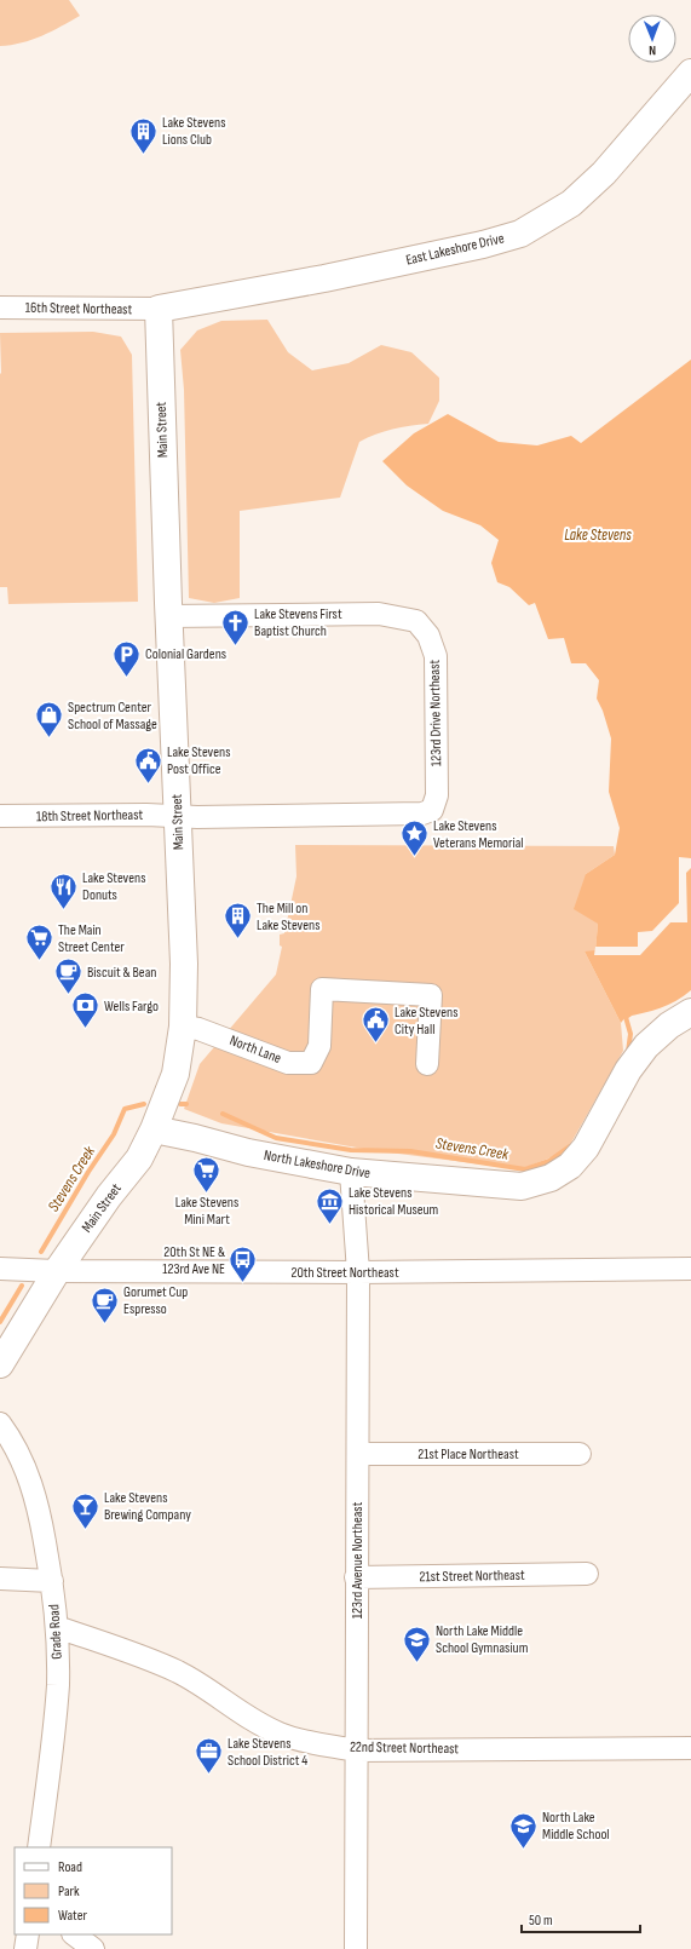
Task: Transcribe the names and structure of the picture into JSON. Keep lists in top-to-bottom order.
{
  "streets": {
    "main road": ["East Lakeshore Drive", "Main Street", "North Lakeshore Drive"],
    "street": [
      "16th Street Northeast",
      "123rd Drive Northeast",
      "18th Street Northeast",
      "North Lane",
      "20th Street Northeast",
      "21st Place Northeast",
      "123rd Avenue Northeast",
      "21st Street Northeast",
      "Grade Road",
      "22nd Street Northeast"
    ]
  },
  "crossings": [
    ["East Lakeshore Drive", "16th Street Northeast"],
    ["East Lakeshore Drive", "Main Street"],
    ["16th Street Northeast", "Main Street"],
    ["Main Street", "123rd Drive Northeast"],
    ["Main Street", "18th Street Northeast"],
    ["Main Street", "North Lane"],
    ["Main Street", "North Lakeshore Drive"],
    ["Main Street", "20th Street Northeast"],
    ["123rd Drive Northeast", "18th Street Northeast"],
    ["North Lakeshore Drive", "123rd Avenue Northeast"],
    ["20th Street Northeast", "123rd Avenue Northeast"],
    ["21st Place Northeast", "123rd Avenue Northeast"],
    ["123rd Avenue Northeast", "21st Street Northeast"],
    ["123rd Avenue Northeast", "22nd Street Northeast"],
    ["Grade Road", "22nd Street Northeast"]
  ],
  "water": ["Lake Stevens", "Stevens Creek"],
  "places": {
    "building": ["Lake Stevens Lions Club", "The Mill on Lake Stevens"],
    "church": ["Lake Stevens First Baptist Church"],
    "parking": ["Colonial Gardens"],
    "shop": ["Spectrum Center School of Massage"],
    "public building": ["Lake Stevens Post Office", "Lake Stevens City Hall"],
    "place": ["Lake Stevens Veterans Memorial"],
    "restaurant": ["Lake Stevens Donuts"],
    "supermarket": ["The Main Street Center", "Lake Stevens Mini Mart"],
    "cafe": ["Biscuit & Bean", "Gorumet Cup Espresso"],
    "bank": ["Wells Fargo"],
    "museum": ["Lake Stevens Historical Museum"],
    "bus stop": ["20th St NE & 123rd Ave NE"],
    "bar": ["Lake Stevens Brewing Company"],
    "school or university": ["North Lake Middle School Gymnasium", "North Lake Middle School"],
    "office": ["Lake Stevens School District 4"]
  },
  "legend": ["Road", "Park", "Water"],
  "scale_bar": "50 m",
  "north": "bottom"
}
